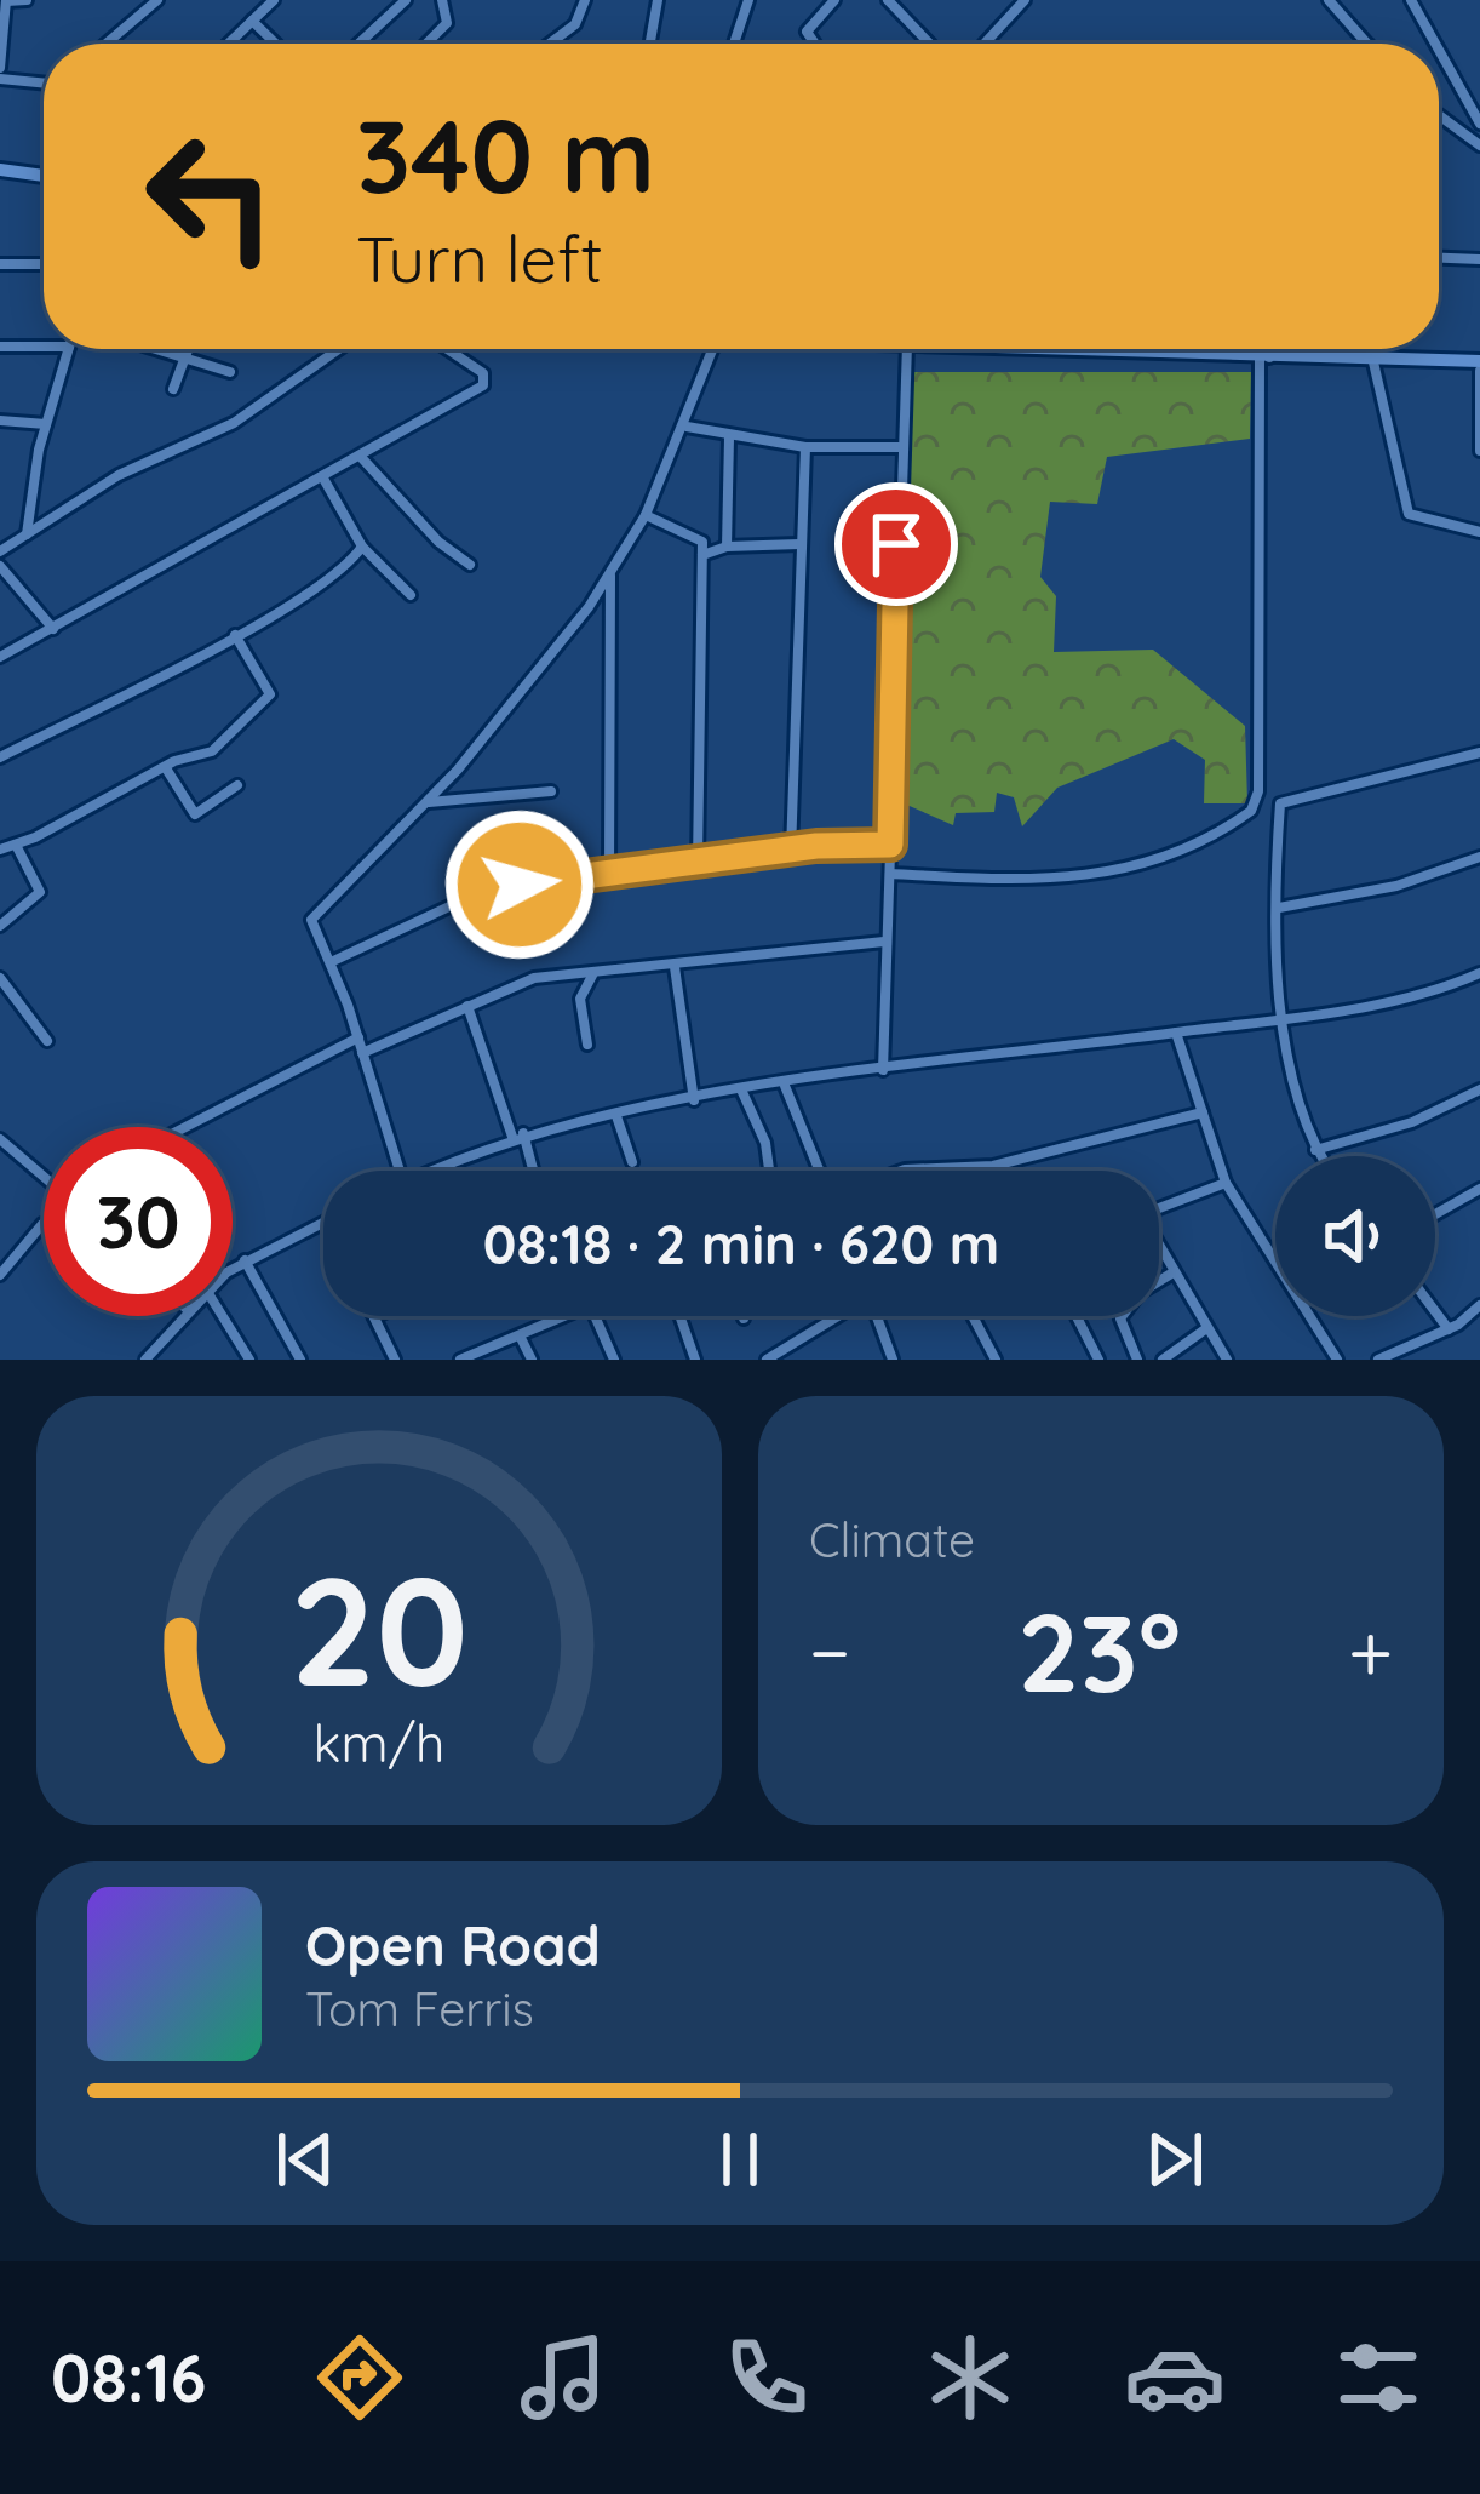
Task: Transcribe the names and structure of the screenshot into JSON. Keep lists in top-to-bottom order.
{
  "page": {
    "turn": ["340 m", "Turn left"],
    "limit": "30",
    "trip": "08:18 · 2 min · 620 m",
    "tile": "Climate",
    "heat": ["−", "23°", "+"],
    "song": ["Open Road", "Tom Ferris"],
    "tabs": "08:16",
    "gauge": ["20", "km/h"]
  }
}
